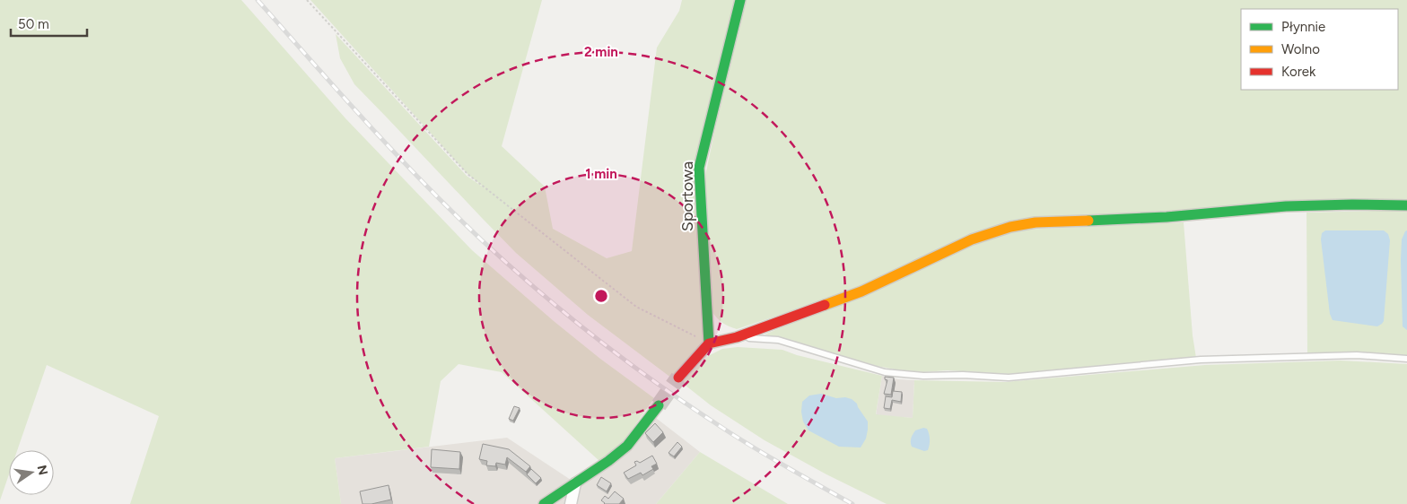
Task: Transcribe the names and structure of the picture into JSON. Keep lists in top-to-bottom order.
{
  "streets": {
    "street": ["Sportowa"]
  },
  "legend": ["Płynnie", "Wolno", "Korek"],
  "scale_bar": "50 m",
  "north": "right",
  "rings": ["2 min", "1 min"]
}
